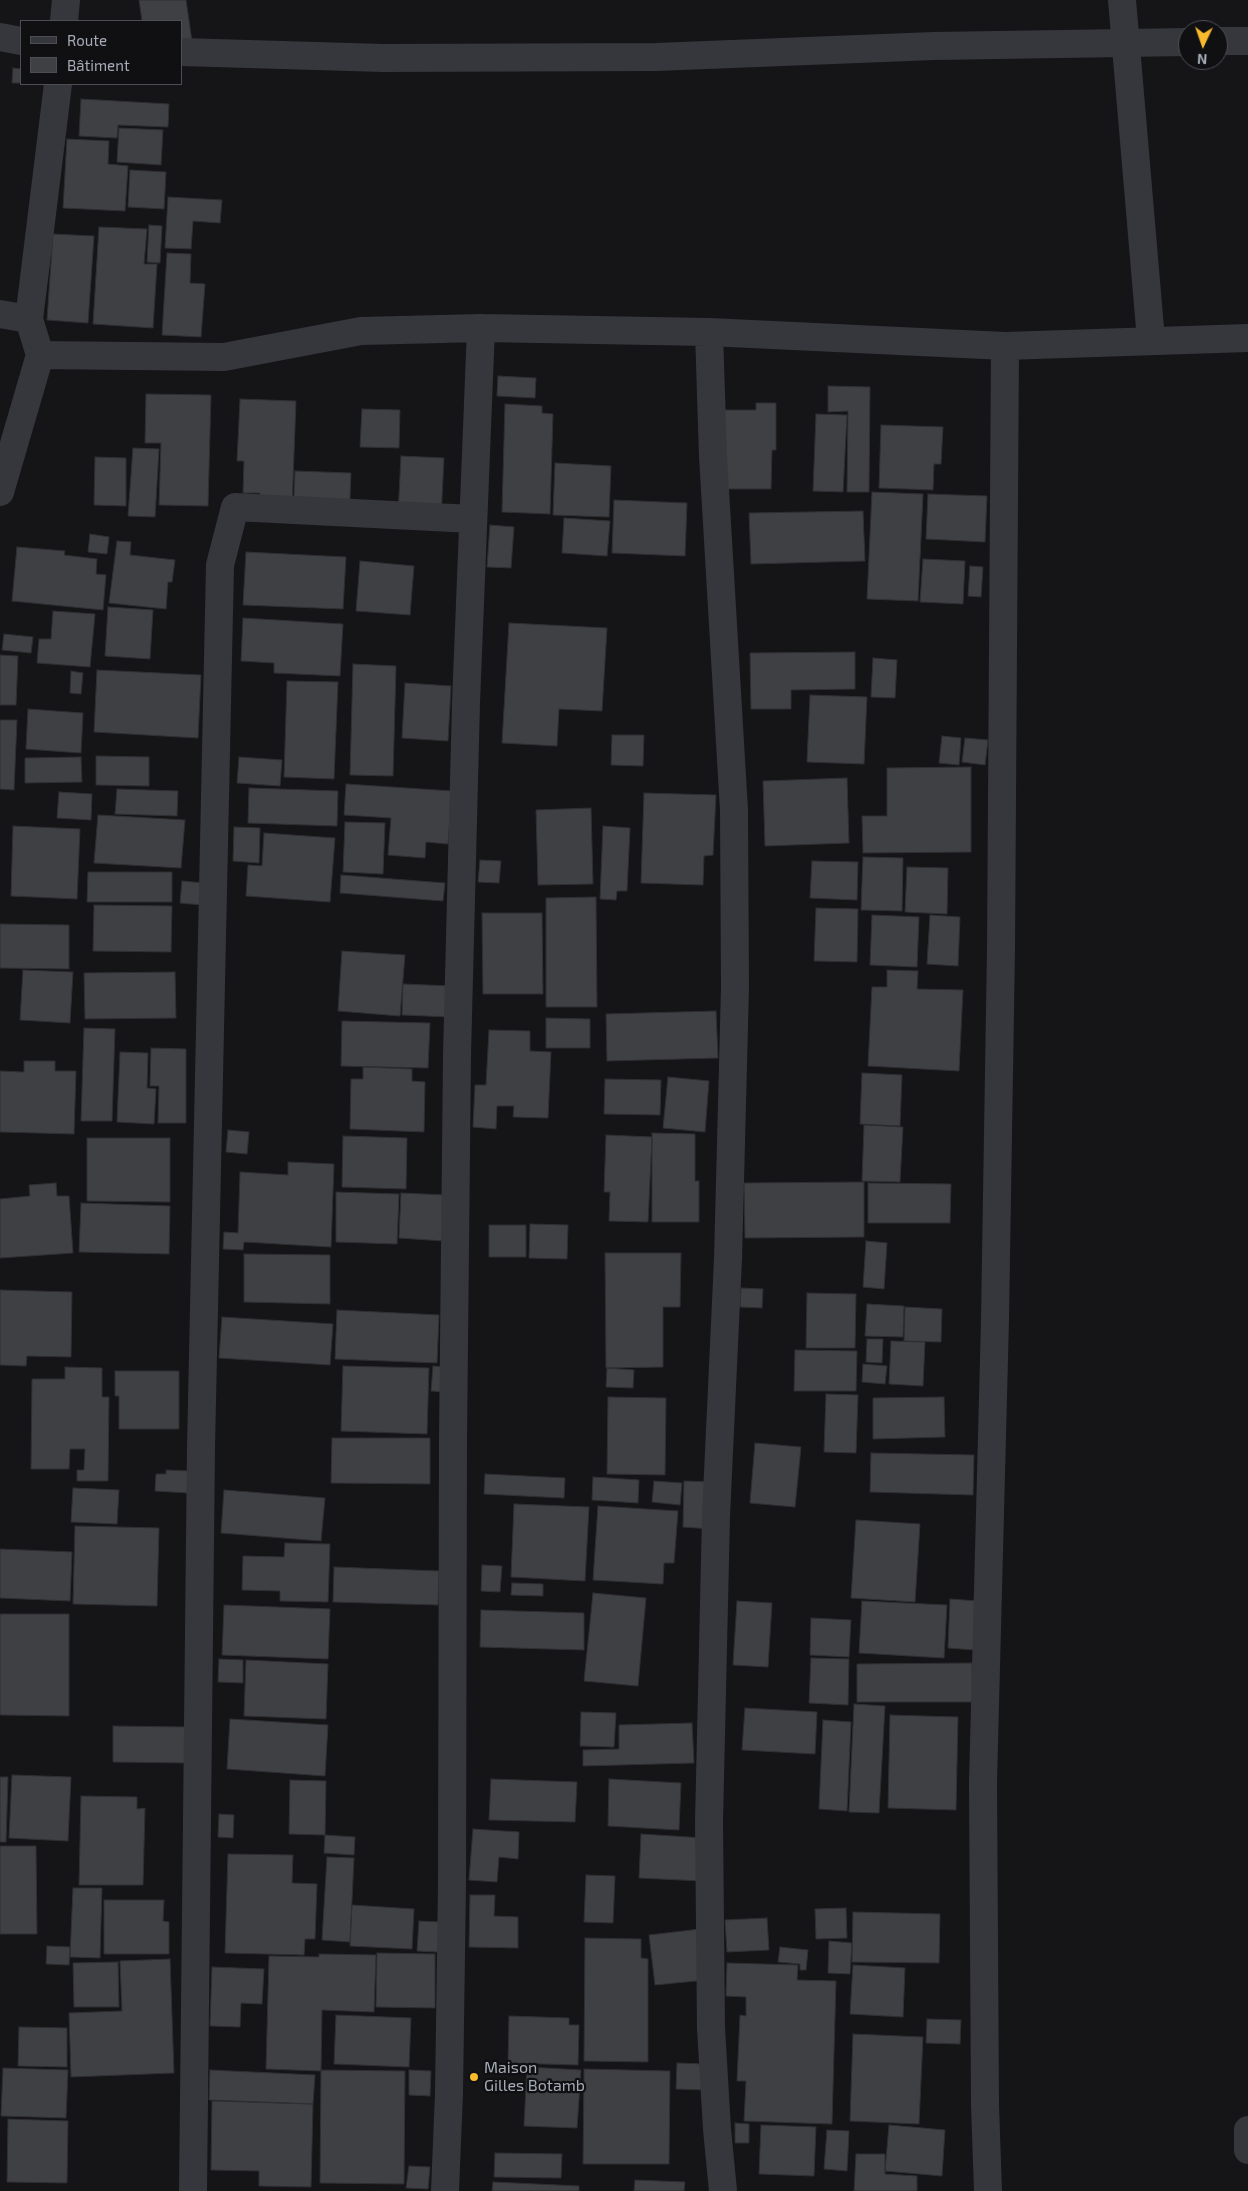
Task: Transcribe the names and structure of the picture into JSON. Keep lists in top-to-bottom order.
{
  "places": ["Maison Gilles Botamb"],
  "legend": ["Route", "Bâtiment"],
  "north": "bottom"
}
